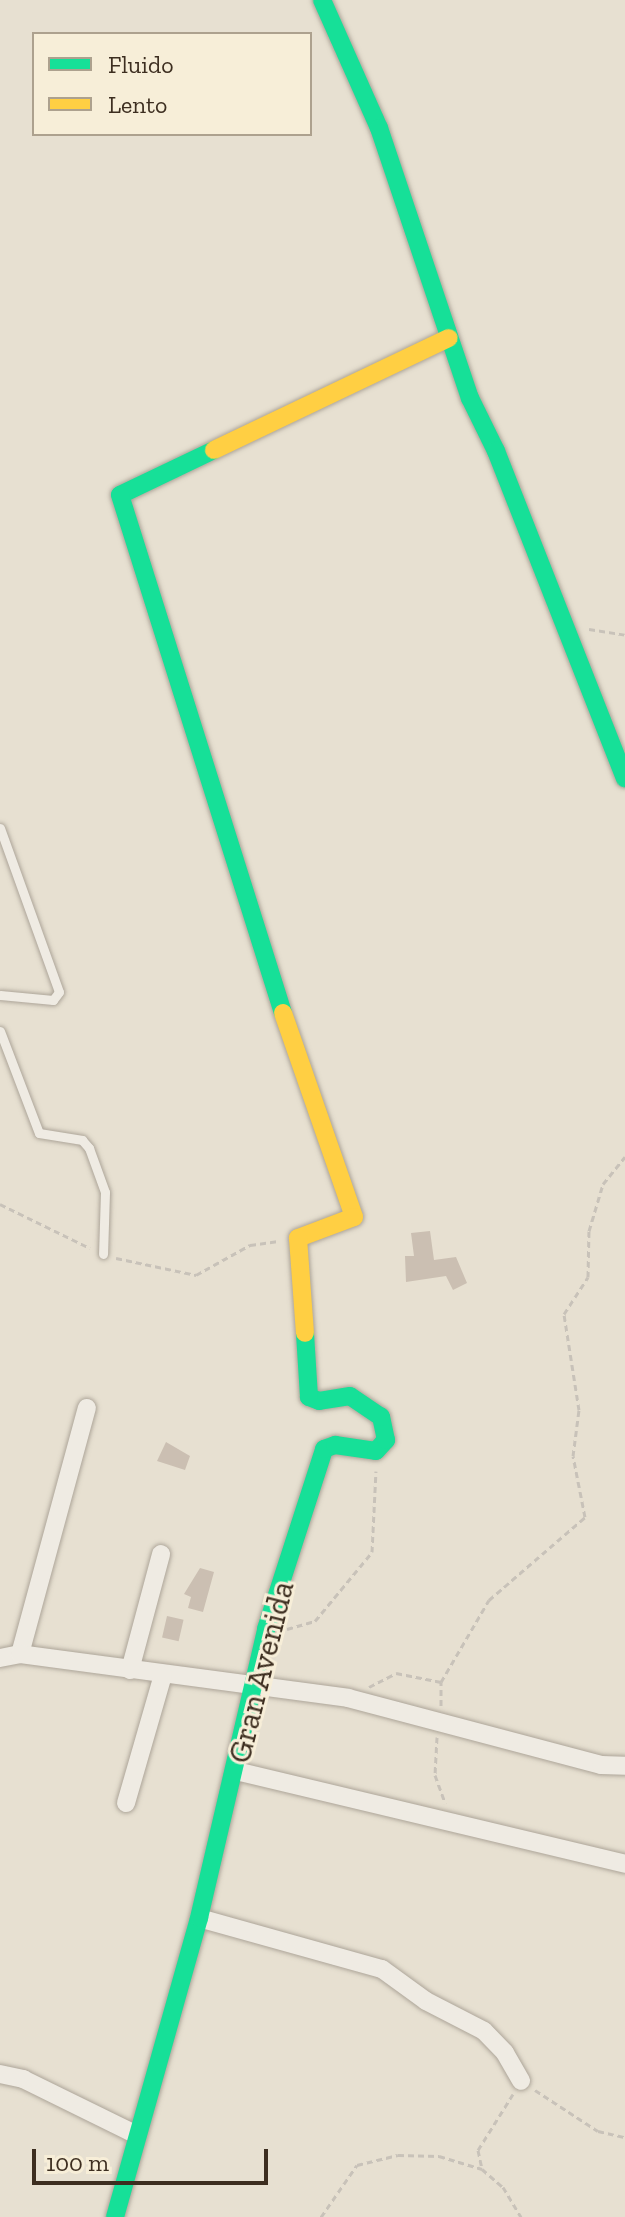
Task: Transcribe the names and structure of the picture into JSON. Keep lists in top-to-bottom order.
{
  "streets": {
    "street": ["Gran Avenida"]
  },
  "legend": ["Fluido", "Lento"],
  "scale_bar": "100 m"
}
